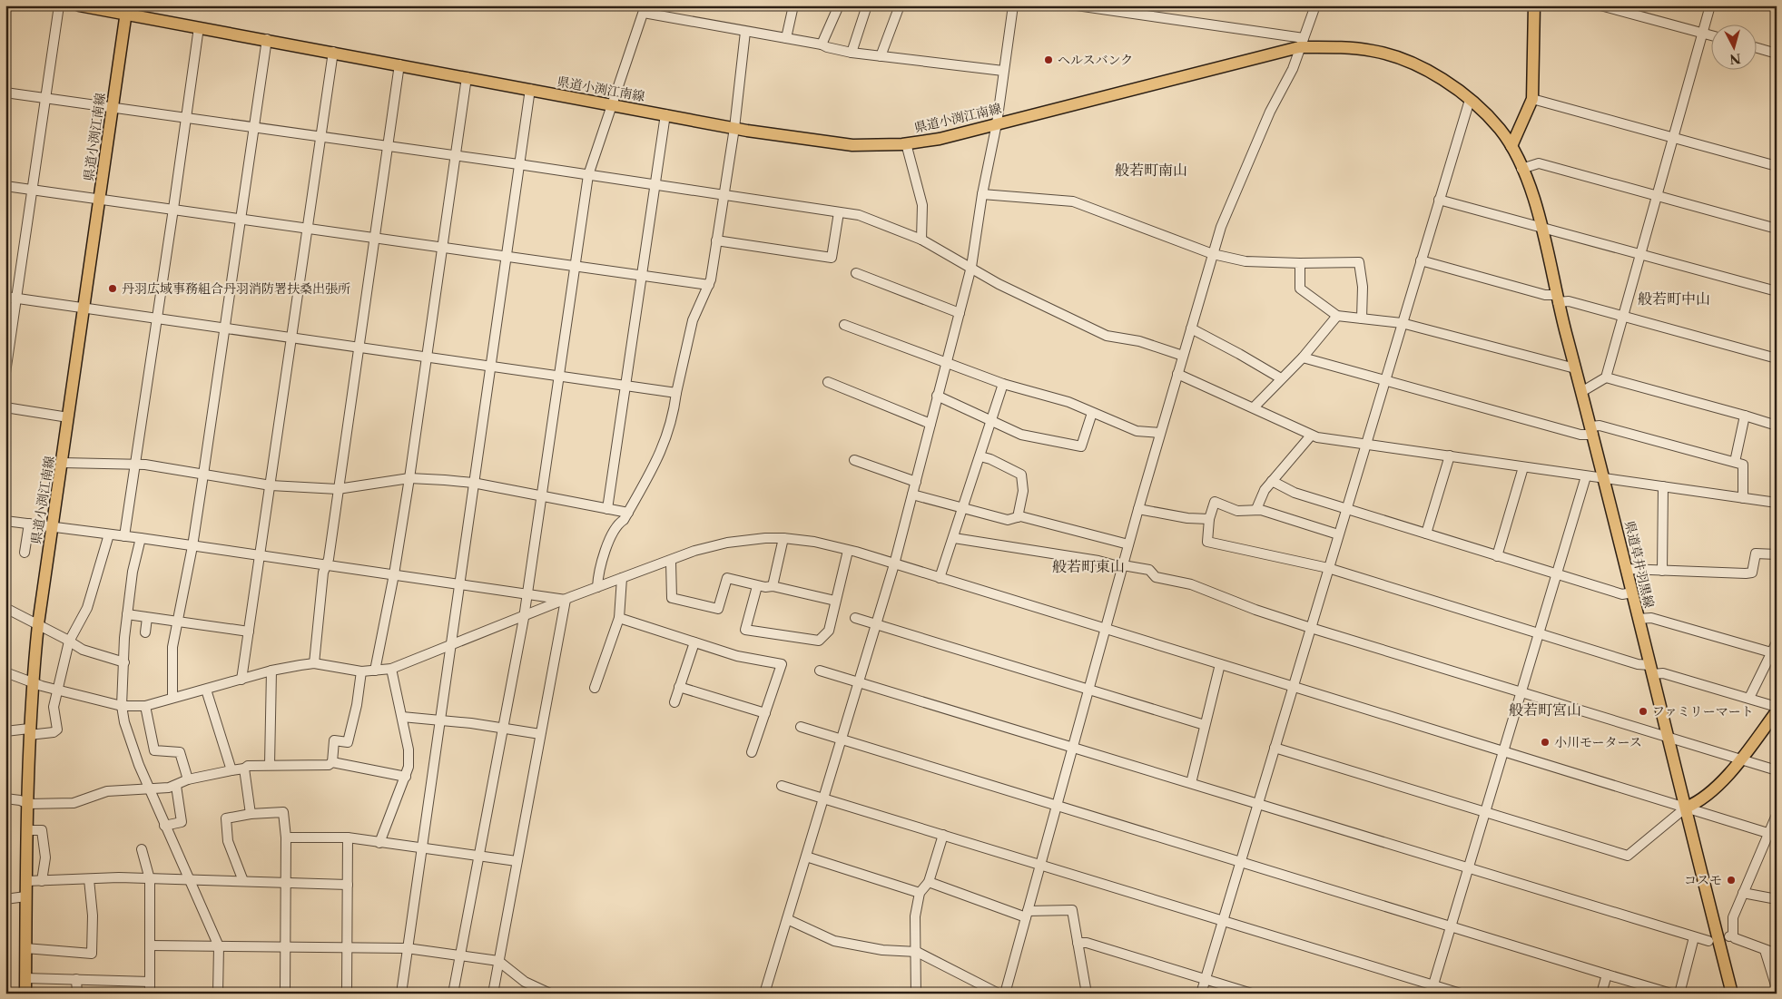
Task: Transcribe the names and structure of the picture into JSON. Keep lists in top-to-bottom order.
{
  "streets": {
    "main road": ["県道小渕江南線", "県道草井羽黒線"]
  },
  "crossings": [
    ["県道小渕江南線", "県道草井羽黒線"]
  ],
  "districts": [
    "般若町南山",
    "般若町中山",
    "般若町東山",
    "般若町宮山"
  ],
  "places": [
    "ヘルスバンク",
    "丹羽広域事務組合丹羽消防署扶桑出張所",
    "ファミリーマート",
    "小川モータース",
    "コスモ"
  ],
  "north": "bottom"
}
